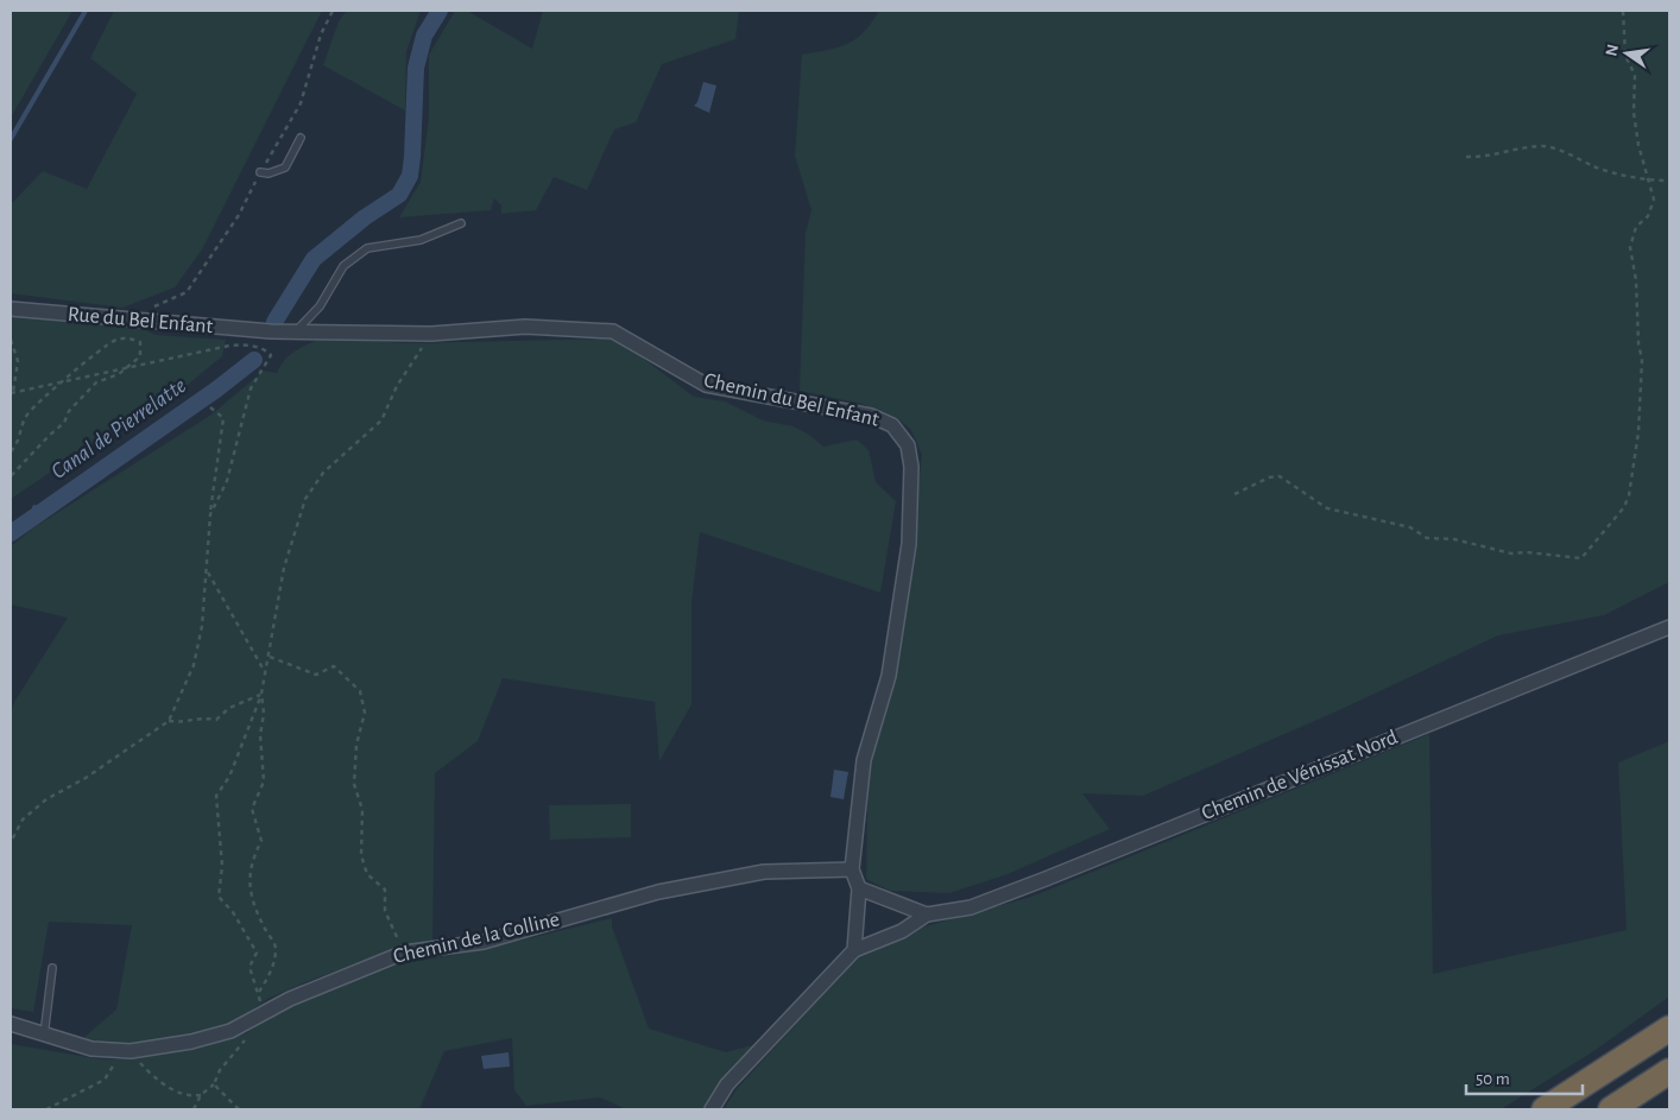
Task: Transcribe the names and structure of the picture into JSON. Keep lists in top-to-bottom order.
{
  "streets": {
    "street": [
      "Rue du Bel Enfant",
      "Chemin du Bel Enfant",
      "Chemin de Vénissat Nord",
      "Chemin de la Colline"
    ]
  },
  "crossings": [
    ["Rue du Bel Enfant", "Chemin du Bel Enfant"],
    ["Chemin du Bel Enfant", "Chemin de Vénissat Nord"],
    ["Chemin du Bel Enfant", "Chemin de la Colline"]
  ],
  "water": ["Canal de Pierrelatte"],
  "scale_bar": "50 m",
  "north": "left"
}
